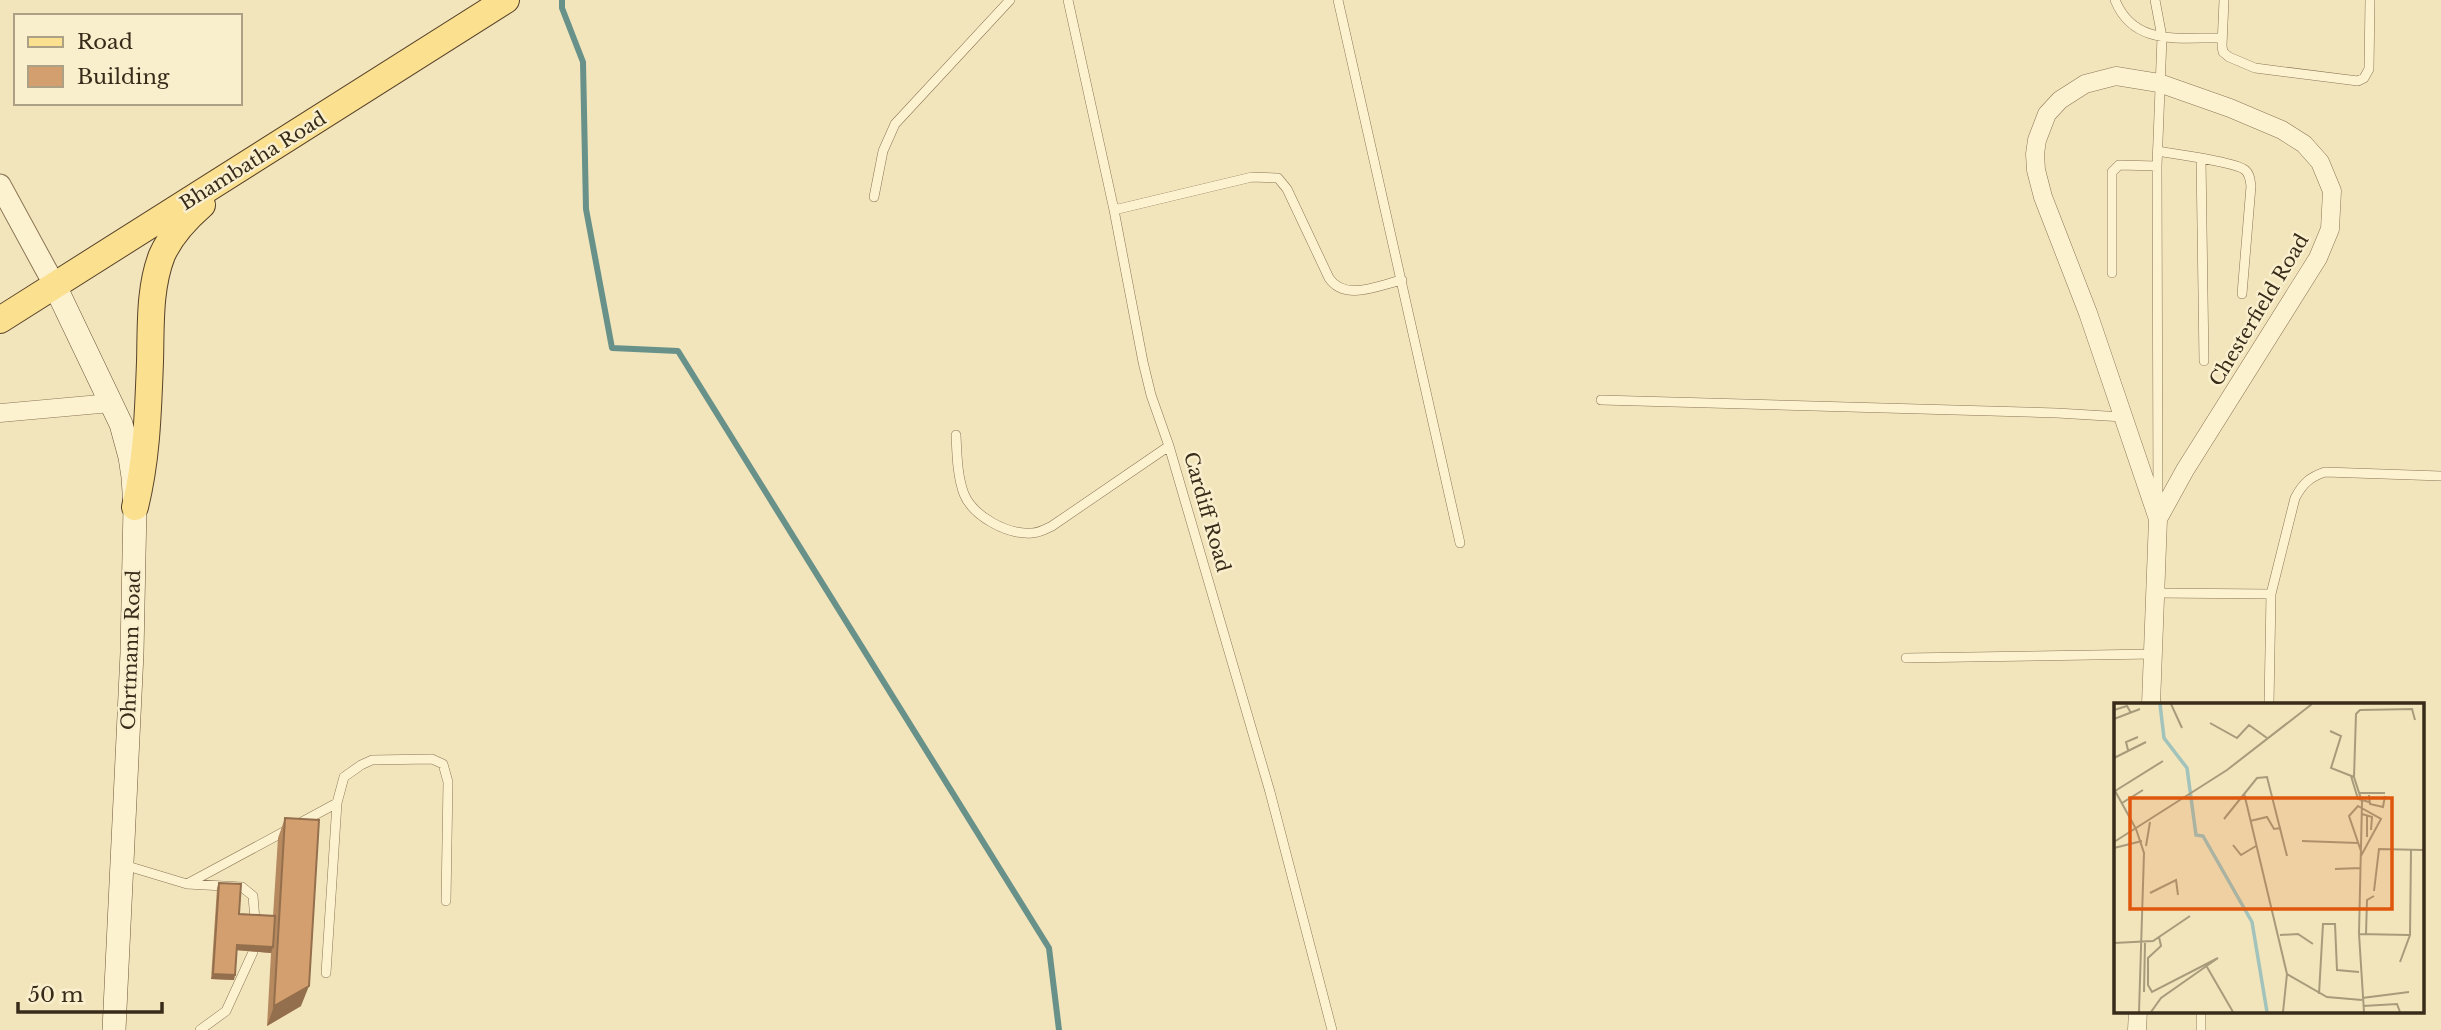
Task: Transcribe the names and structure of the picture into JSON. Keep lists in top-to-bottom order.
{
  "streets": {
    "main road": ["Bhambatha Road", "Ohrtmann Road"],
    "street": ["Chesterfield Road"],
    "lane": ["Cardiff Road"]
  },
  "crossings": [
    ["Bhambatha Road", "Ohrtmann Road"]
  ],
  "legend": ["Road", "Building"],
  "scale_bar": "50 m"
}
